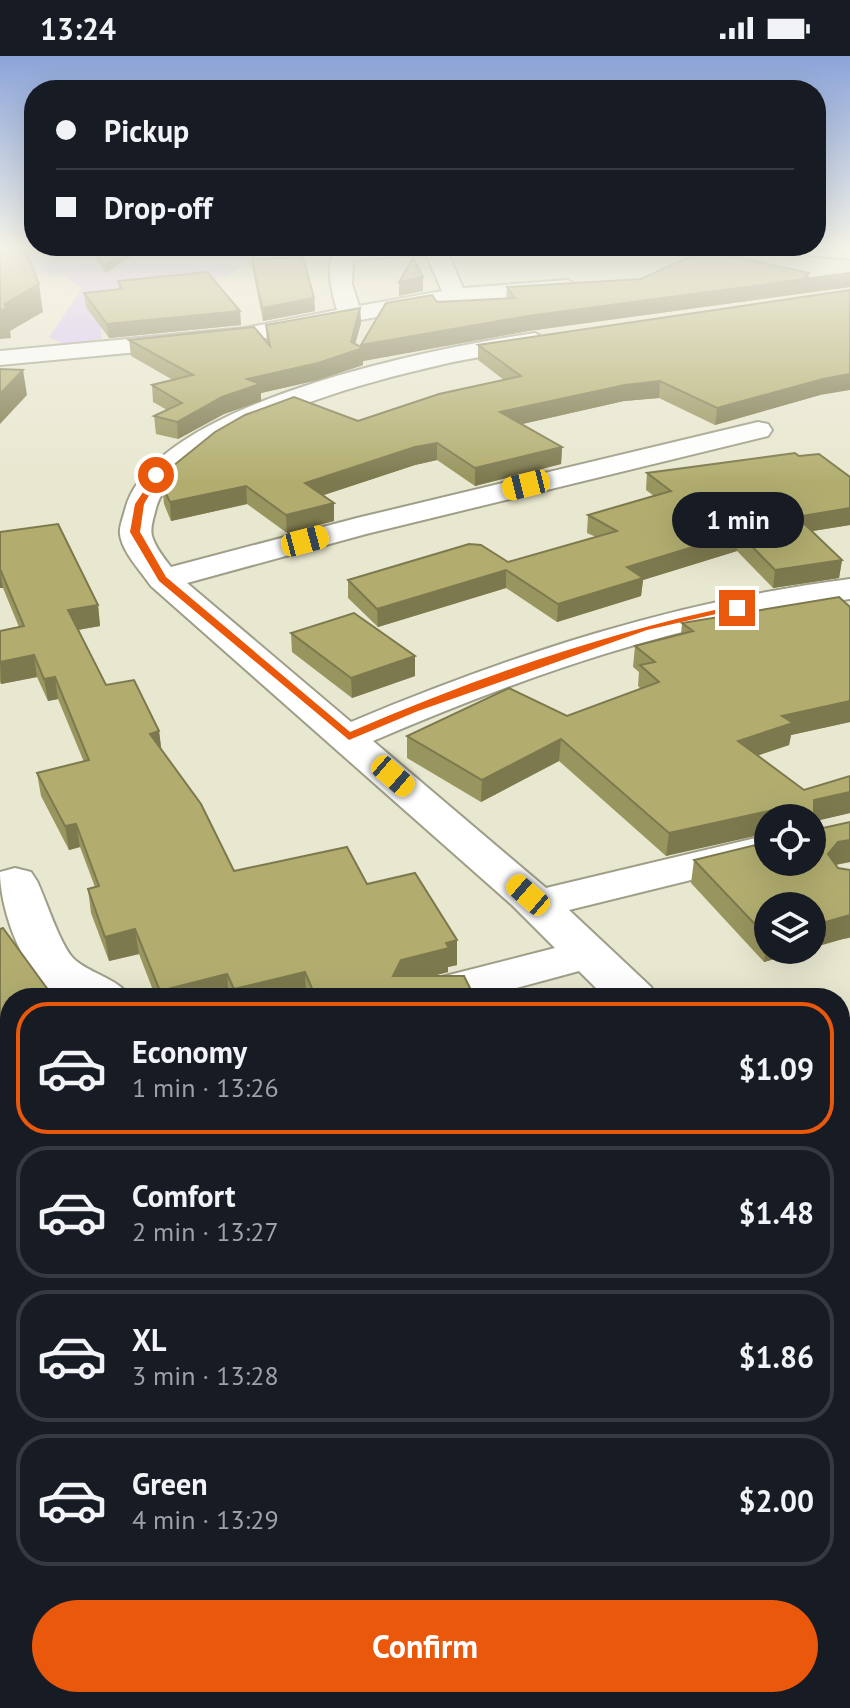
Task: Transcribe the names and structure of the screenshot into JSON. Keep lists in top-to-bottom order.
{
  "page": {
    "status": "13:24",
    "banner": ["Pickup", "Drop-off"],
    "bubble": "1 min",
    "list": [
      {
        "name": "Economy",
        "note": "1 min · 13:26",
        "value": "$1.09"
      },
      {
        "name": "Comfort",
        "note": "2 min · 13:27",
        "value": "$1.48"
      },
      {
        "name": "XL",
        "note": "3 min · 13:28",
        "value": "$1.86"
      },
      {
        "name": "Green",
        "note": "4 min · 13:29",
        "value": "$2.00"
      }
    ],
    "buttons": "Confirm"
  }
}
